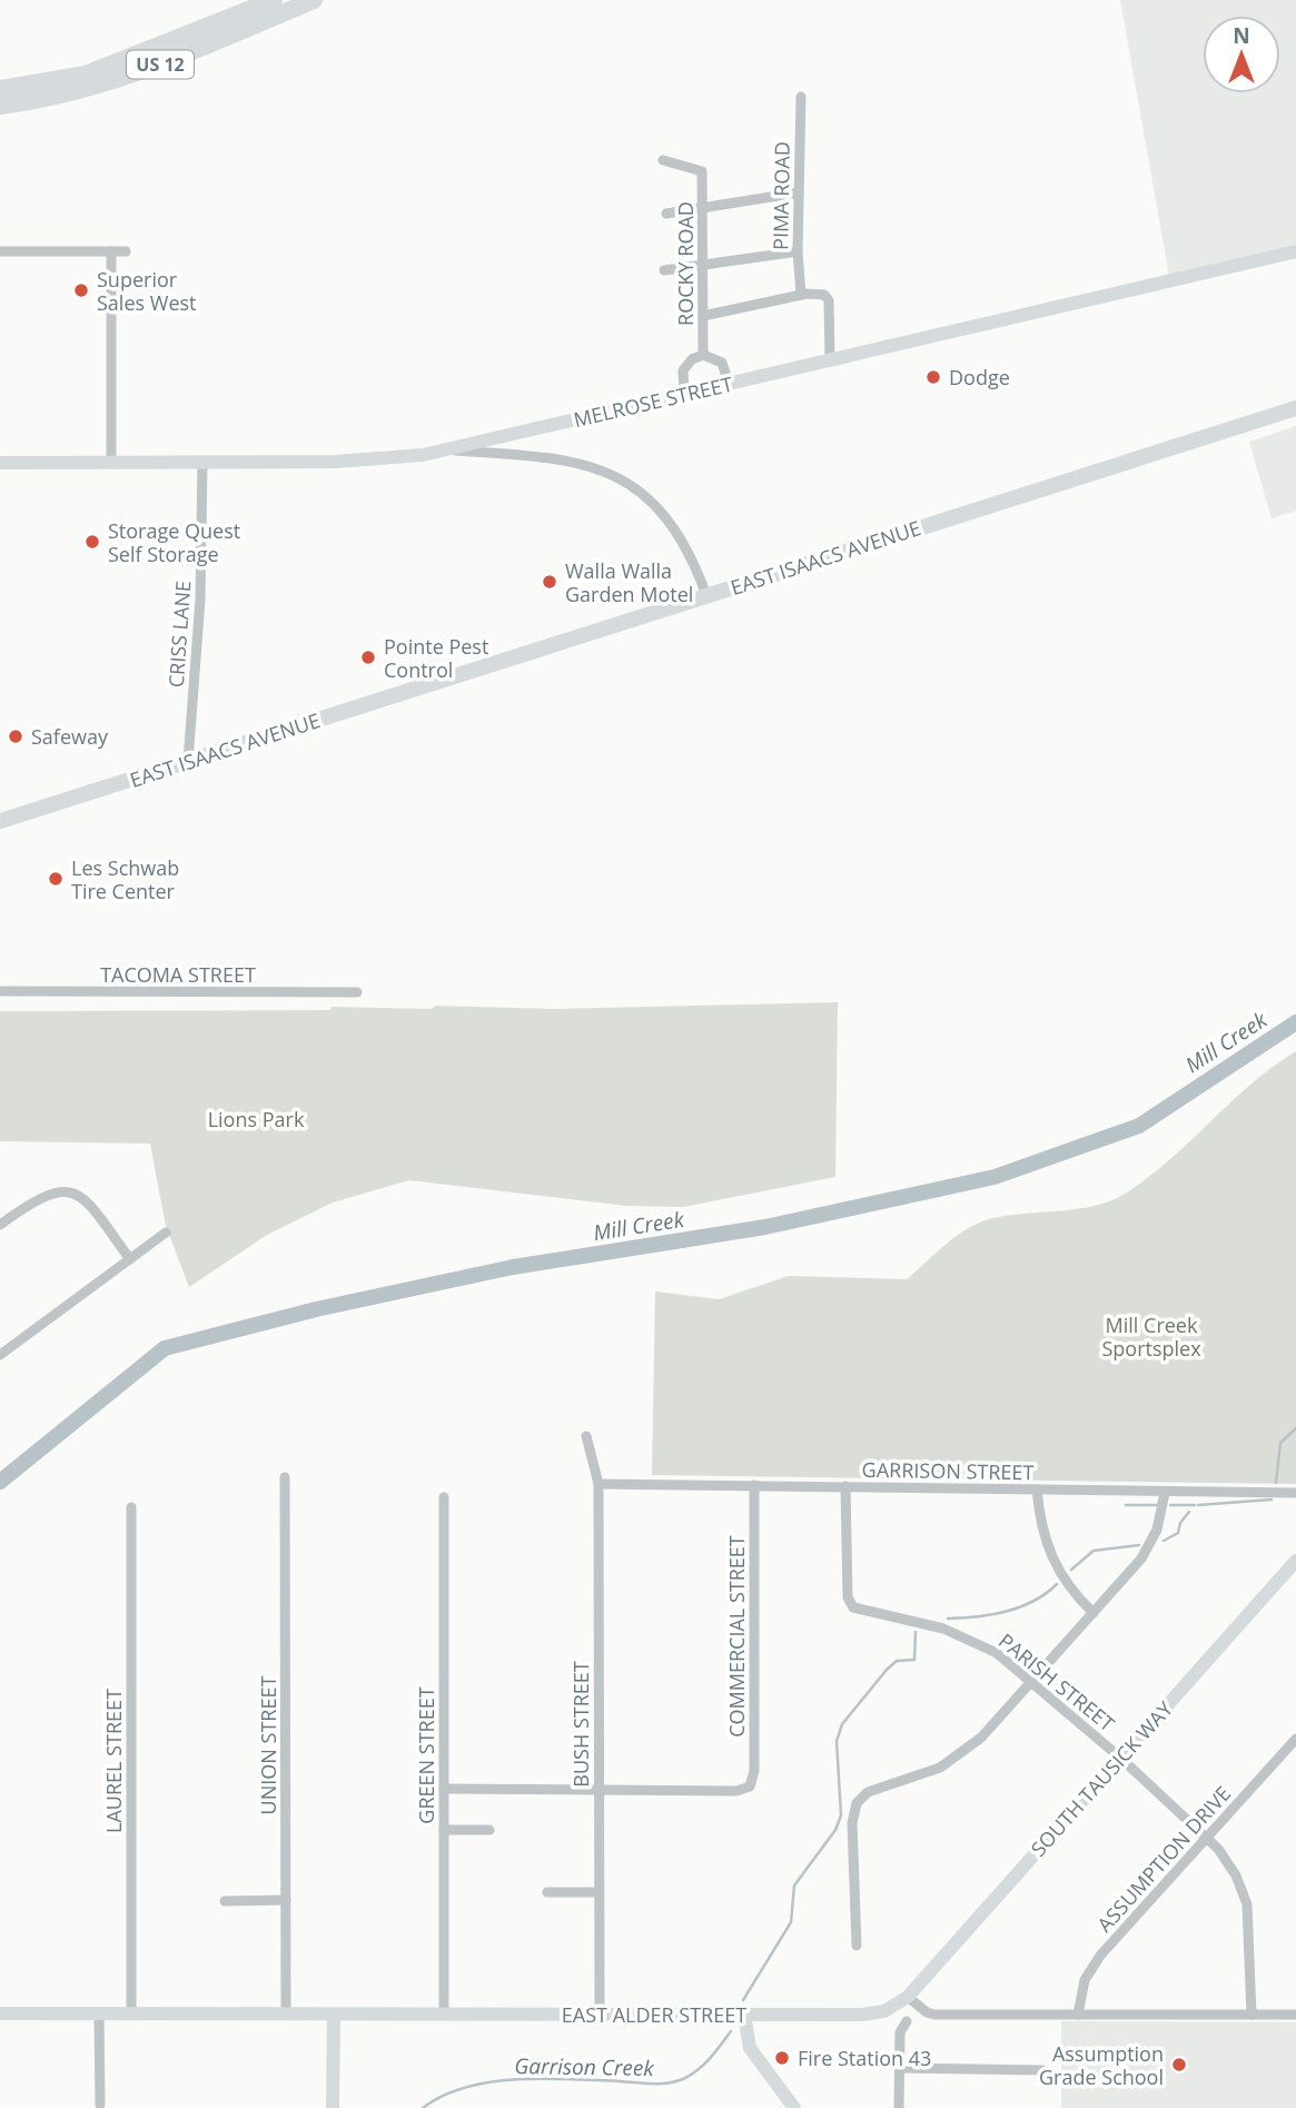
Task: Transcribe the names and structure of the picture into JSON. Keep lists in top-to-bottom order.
{
  "streets": {
    "highway": ["US 12"],
    "main road": [
      "MELROSE STREET",
      "EAST ISAACS AVENUE",
      "SOUTH TAUSICK WAY",
      "EAST ALDER STREET"
    ],
    "street": [
      "PIMA ROAD",
      "ROCKY ROAD",
      "CRISS LANE",
      "TACOMA STREET",
      "GARRISON STREET",
      "COMMERCIAL STREET",
      "PARISH STREET",
      "BUSH STREET",
      "UNION STREET",
      "GREEN STREET",
      "LAUREL STREET",
      "ASSUMPTION DRIVE"
    ]
  },
  "crossings": [
    ["MELROSE STREET", "CRISS LANE"],
    ["EAST ISAACS AVENUE", "CRISS LANE"],
    ["GARRISON STREET", "COMMERCIAL STREET"],
    ["GARRISON STREET", "PARISH STREET"],
    ["GARRISON STREET", "BUSH STREET"],
    ["COMMERCIAL STREET", "BUSH STREET"],
    ["PARISH STREET", "SOUTH TAUSICK WAY"],
    ["PARISH STREET", "ASSUMPTION DRIVE"],
    ["BUSH STREET", "EAST ALDER STREET"],
    ["UNION STREET", "EAST ALDER STREET"],
    ["GREEN STREET", "EAST ALDER STREET"],
    ["LAUREL STREET", "EAST ALDER STREET"],
    ["SOUTH TAUSICK WAY", "EAST ALDER STREET"]
  ],
  "water": ["Mill Creek", "Garrison Creek"],
  "parks": ["Lions Park", "Mill Creek Sportsplex"],
  "places": [
    "Superior Sales West",
    "Dodge",
    "Storage Quest Self Storage",
    "Walla Walla Garden Motel",
    "Pointe Pest Control",
    "Safeway",
    "Les Schwab Tire Center",
    "Fire Station 43",
    "Assumption Grade School"
  ],
  "north": "top"
}
